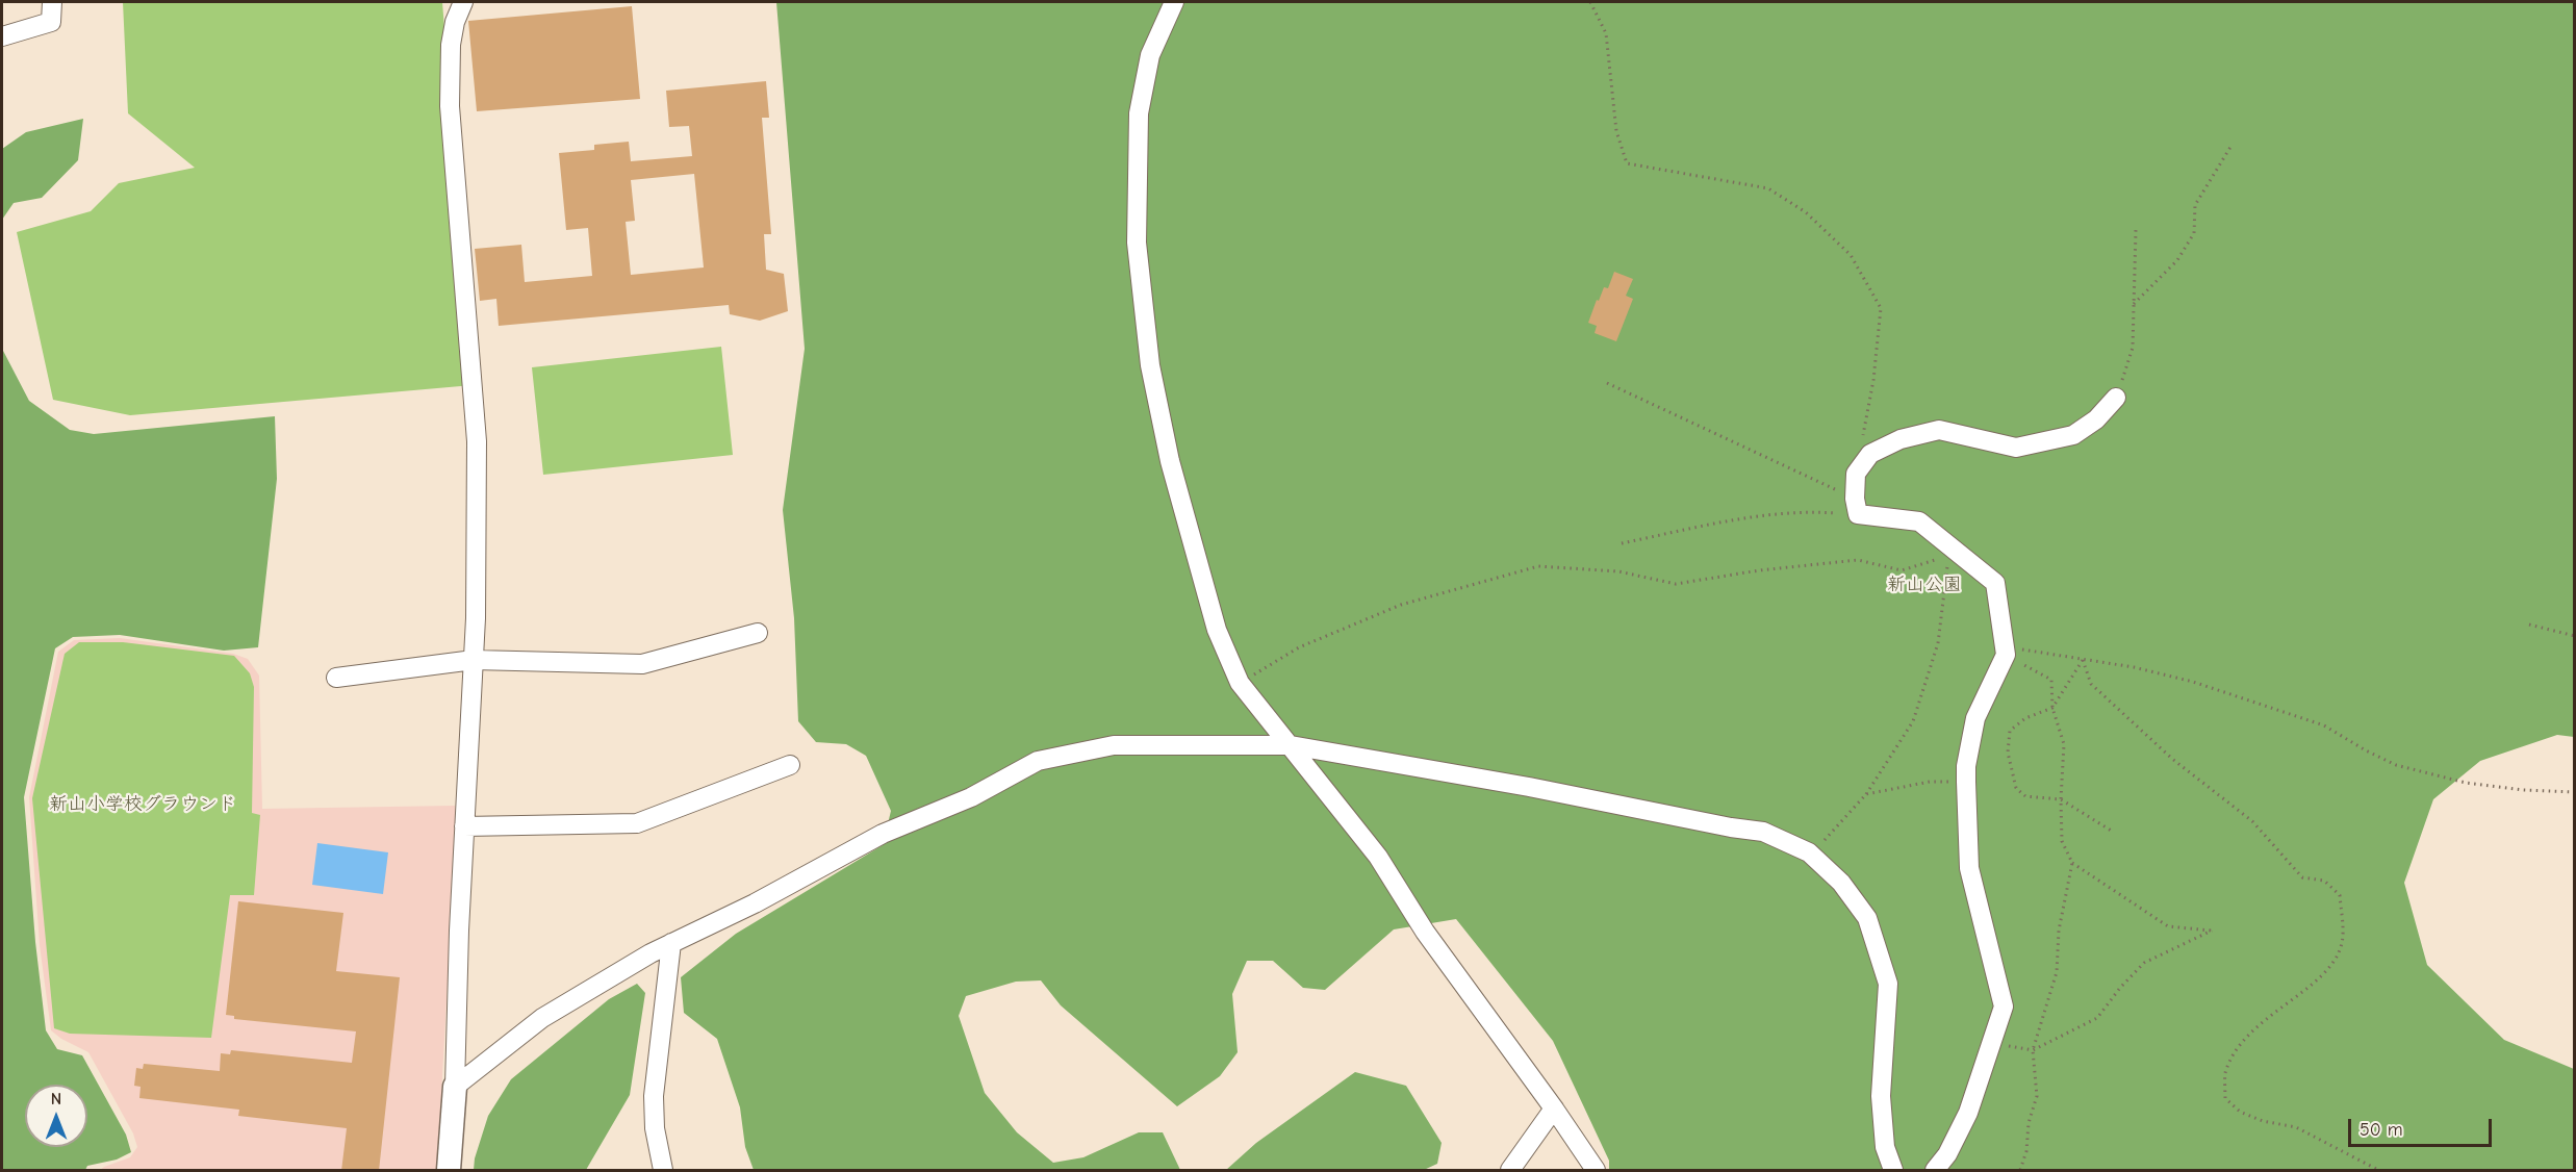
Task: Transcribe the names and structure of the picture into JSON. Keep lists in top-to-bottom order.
{
  "parks": ["新山公園", "新山小学校グラウンド"],
  "scale_bar": "50 m",
  "north": "top"
}
